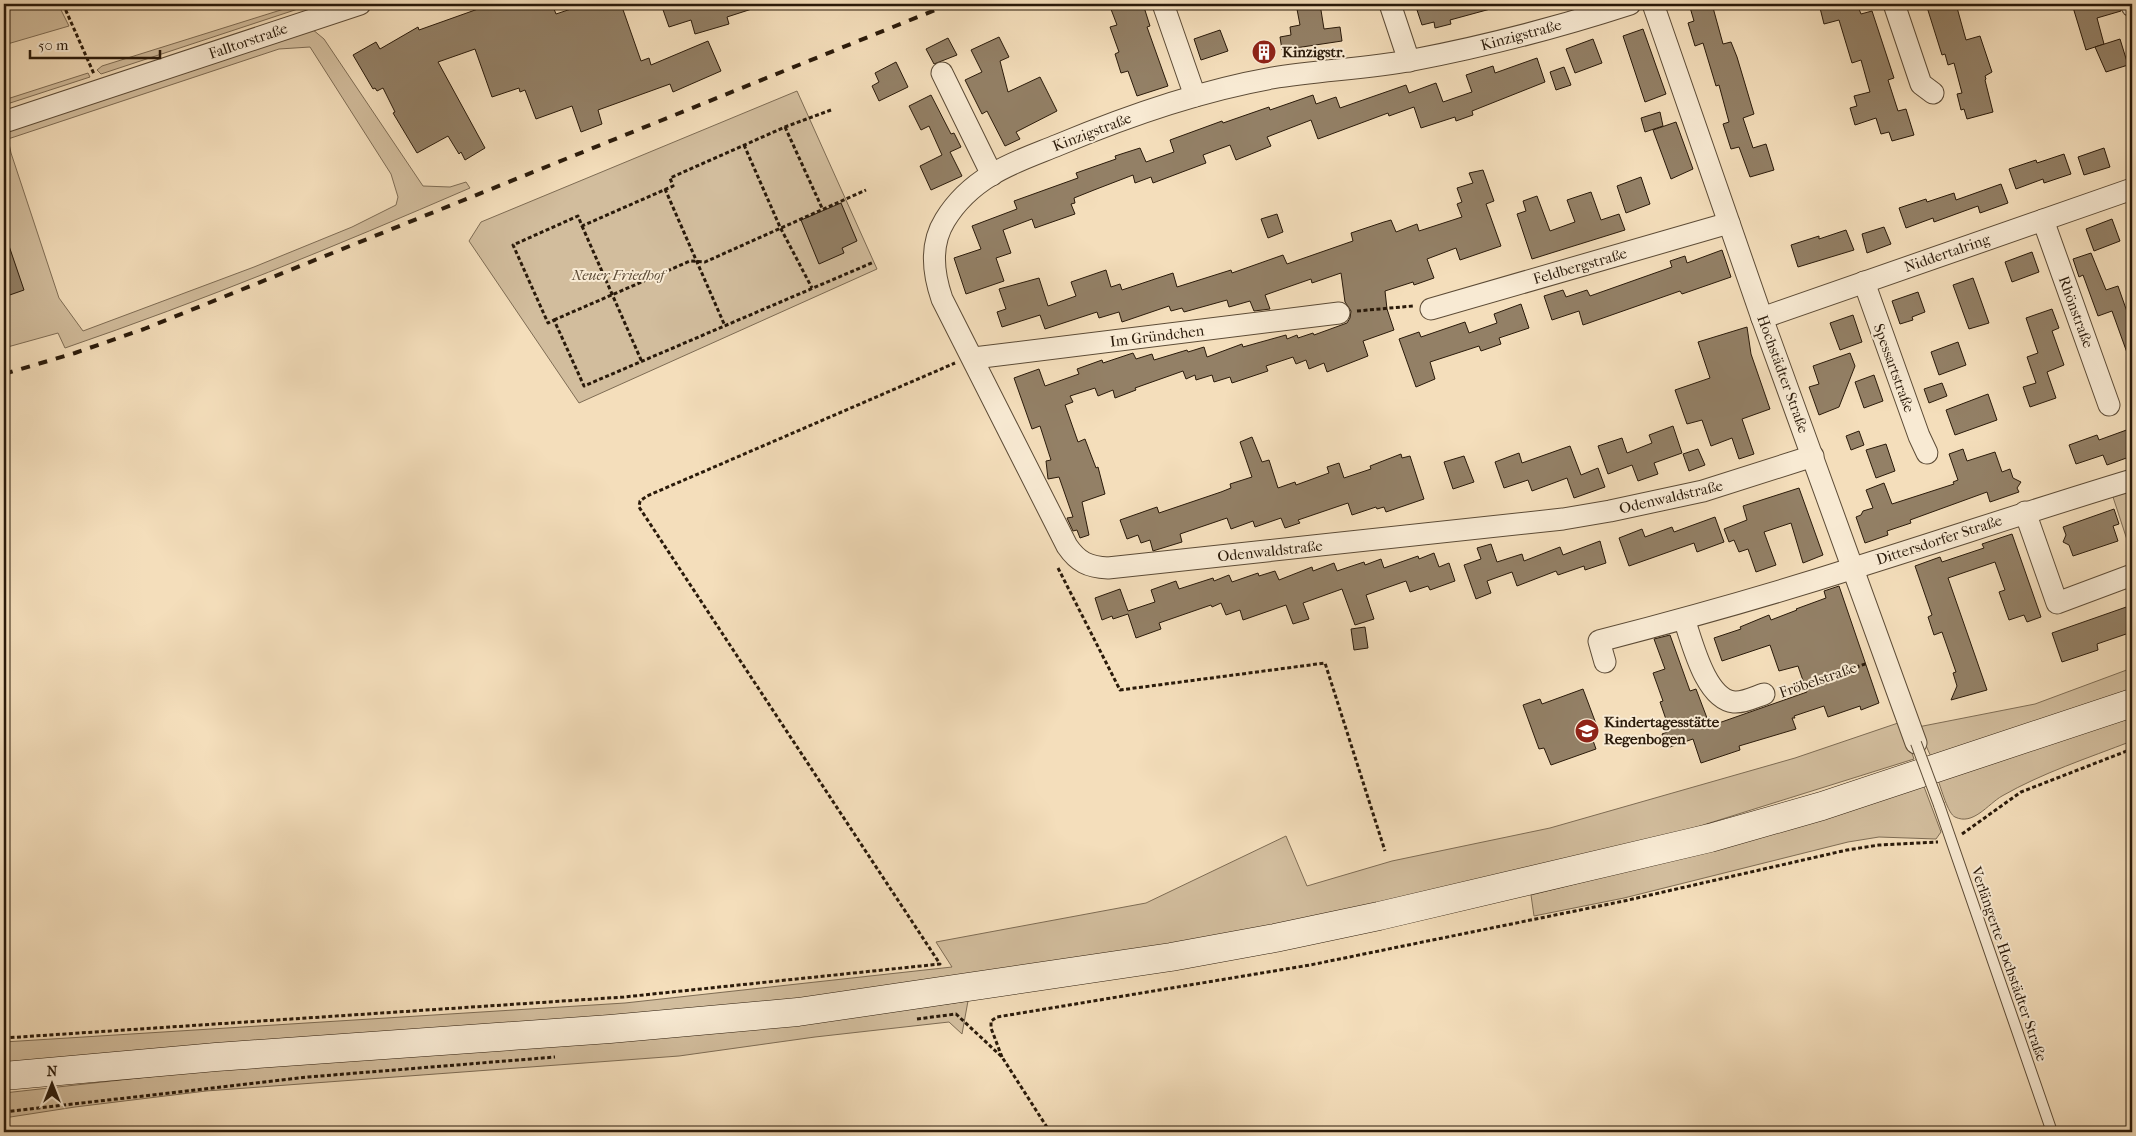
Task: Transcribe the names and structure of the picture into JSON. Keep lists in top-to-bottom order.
{
  "streets": {
    "street": [
      "Kinzigstraße",
      "Falltorstraße",
      "Niddertalring",
      "Feldbergstraße",
      "Rhönstraße",
      "Im Gründchen",
      "Spessartstraße",
      "Hochstädter Straße",
      "Odenwaldstraße",
      "Dittersdorfer Straße",
      "Fröbelstraße"
    ],
    "lane": ["Verlängerte Hochstädter Straße"]
  },
  "crossings": [
    ["Kinzigstraße", "Odenwaldstraße"],
    ["Niddertalring", "Rhönstraße"],
    ["Niddertalring", "Spessartstraße"],
    ["Niddertalring", "Hochstädter Straße"],
    ["Feldbergstraße", "Hochstädter Straße"],
    ["Im Gründchen", "Odenwaldstraße"],
    ["Hochstädter Straße", "Odenwaldstraße"],
    ["Hochstädter Straße", "Dittersdorfer Straße"],
    ["Hochstädter Straße", "Fröbelstraße"],
    ["Hochstädter Straße", "Verlängerte Hochstädter Straße"]
  ],
  "parks": ["Neuer Friedhof"],
  "places": {
    "building": ["Kinzigstr."],
    "school or university": ["Kindertagesstätte Regenbogen"]
  },
  "scale_bar": "50 m",
  "north": "top"
}
